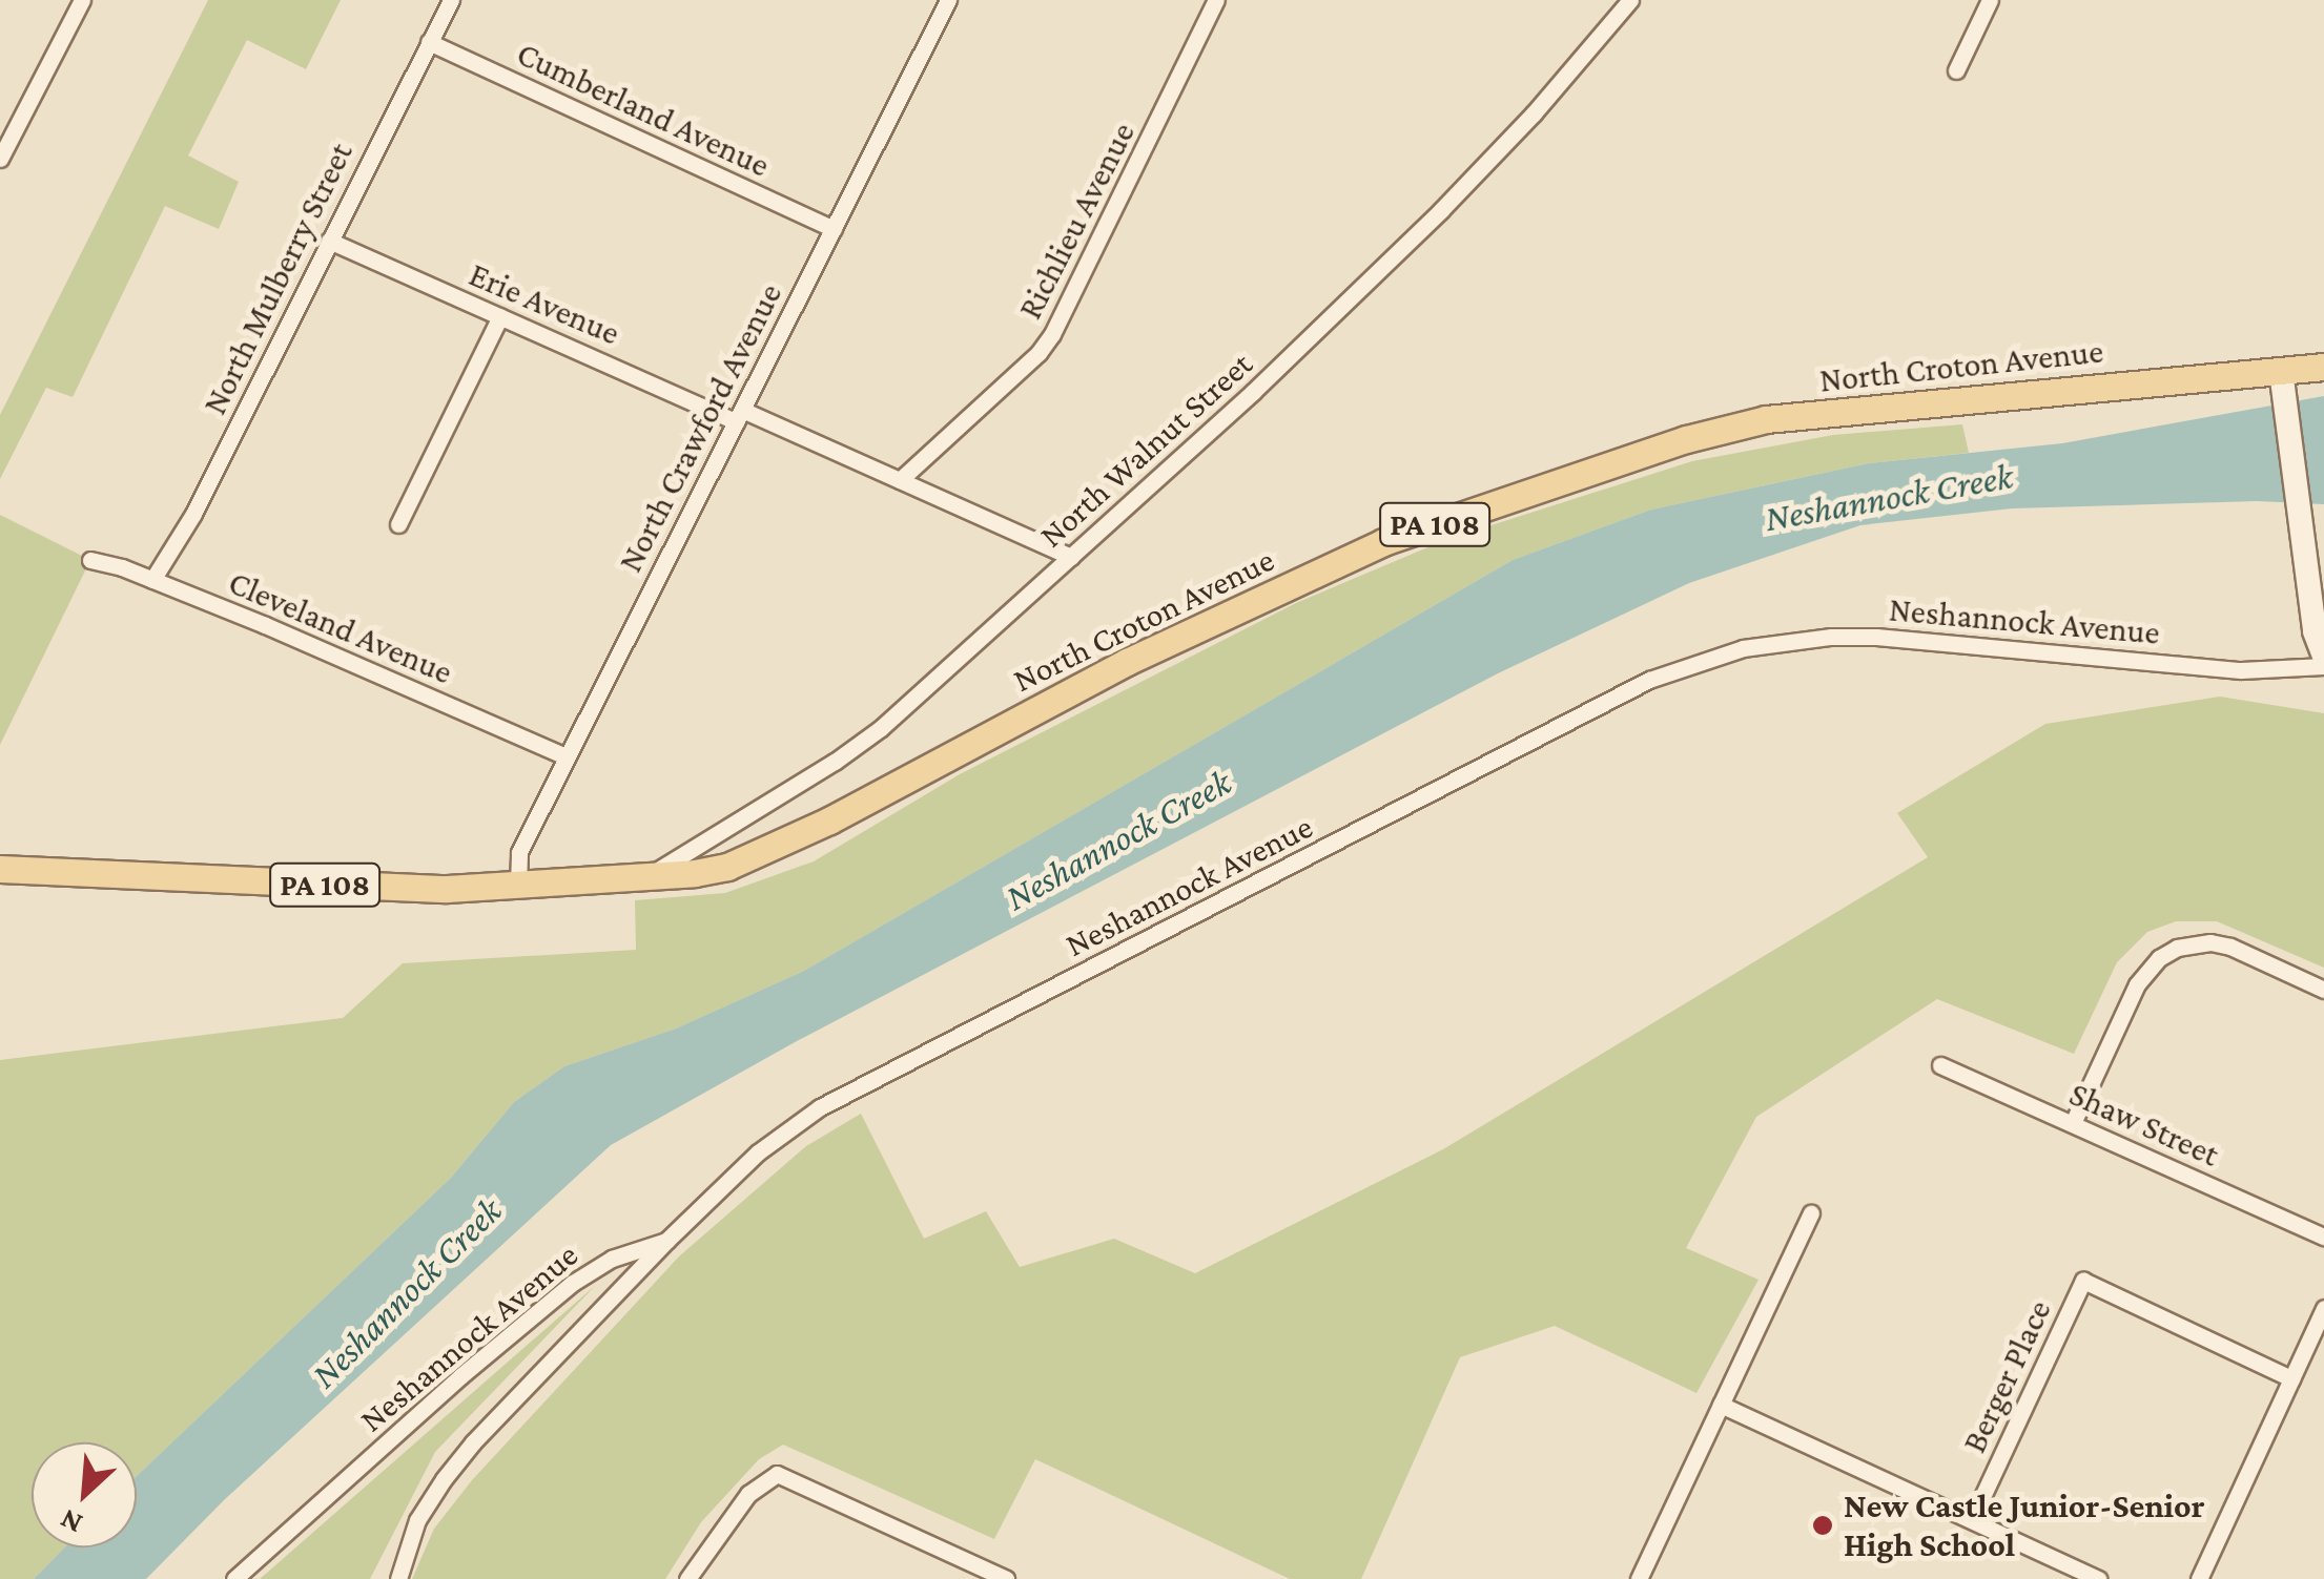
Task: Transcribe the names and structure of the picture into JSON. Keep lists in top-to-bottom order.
{
  "streets": {
    "main road": ["North Croton Avenue", "PA 108"],
    "street": [
      "Cumberland Avenue",
      "Richlieu Avenue",
      "North Mulberry Street",
      "Erie Avenue",
      "North Crawford Avenue",
      "North Walnut Street",
      "Neshannock Avenue",
      "Cleveland Avenue",
      "Shaw Street",
      "Berger Place"
    ]
  },
  "crossings": [
    ["Cumberland Avenue", "North Mulberry Street"],
    ["Cumberland Avenue", "North Crawford Avenue"],
    ["Richlieu Avenue", "Erie Avenue"],
    ["North Mulberry Street", "Erie Avenue"],
    ["North Mulberry Street", "Cleveland Avenue"],
    ["Erie Avenue", "North Crawford Avenue"],
    ["Erie Avenue", "North Walnut Street"],
    ["North Croton Avenue", "North Crawford Avenue"],
    ["North Croton Avenue", "North Walnut Street"],
    ["North Crawford Avenue", "Cleveland Avenue"]
  ],
  "water": ["Neshannock Creek"],
  "places": ["New Castle Junior-Senior High School"],
  "north": "bottom left"
}
